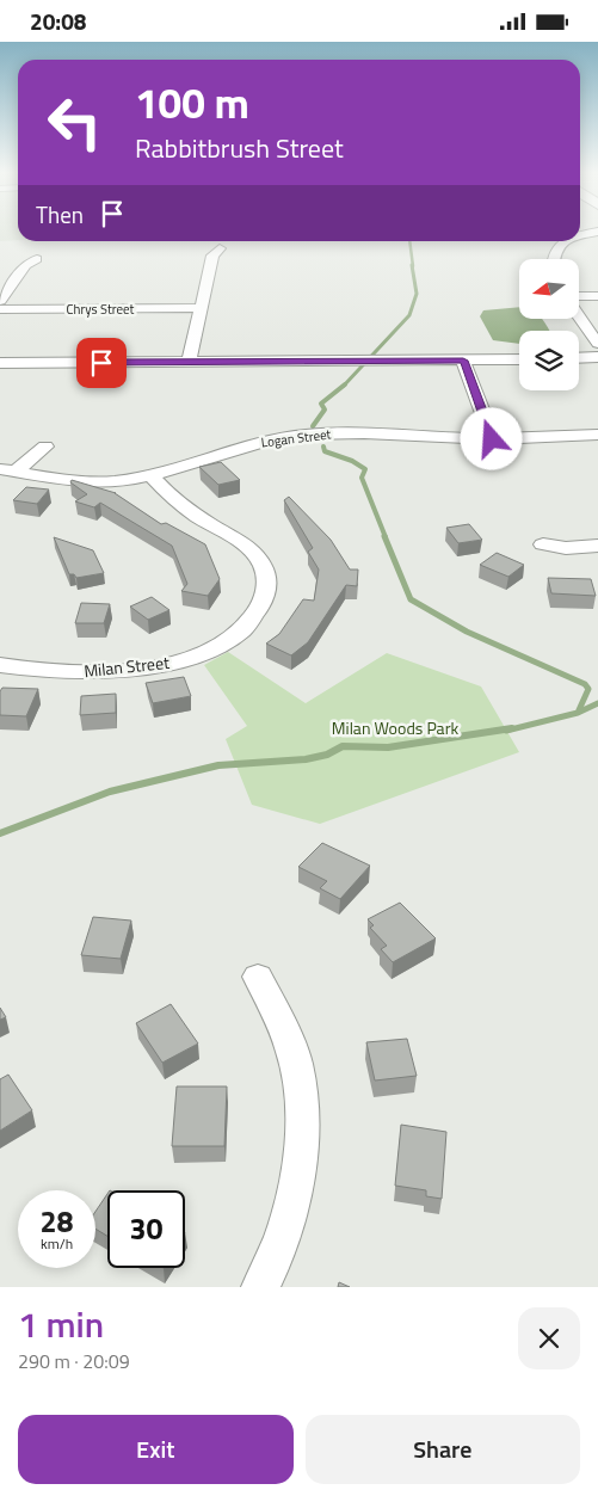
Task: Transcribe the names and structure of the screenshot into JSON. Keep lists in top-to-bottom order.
{
  "streets": {
    "street": ["Chrys Street", "Logan Street", "Milan Street"]
  },
  "crossings": [
    ["Logan Street", "Milan Street"]
  ],
  "parks": ["Milan Woods Park"],
  "north": "left",
  "page": {
    "status": "20:08",
    "turn": ["100 m", "Rabbitbrush Street"],
    "then": "Then",
    "speed": "28 km/h",
    "limit": "30",
    "heading": ["1 min", "290 m · 20:09"],
    "buttons": ["Exit", "Share"]
  }
}
